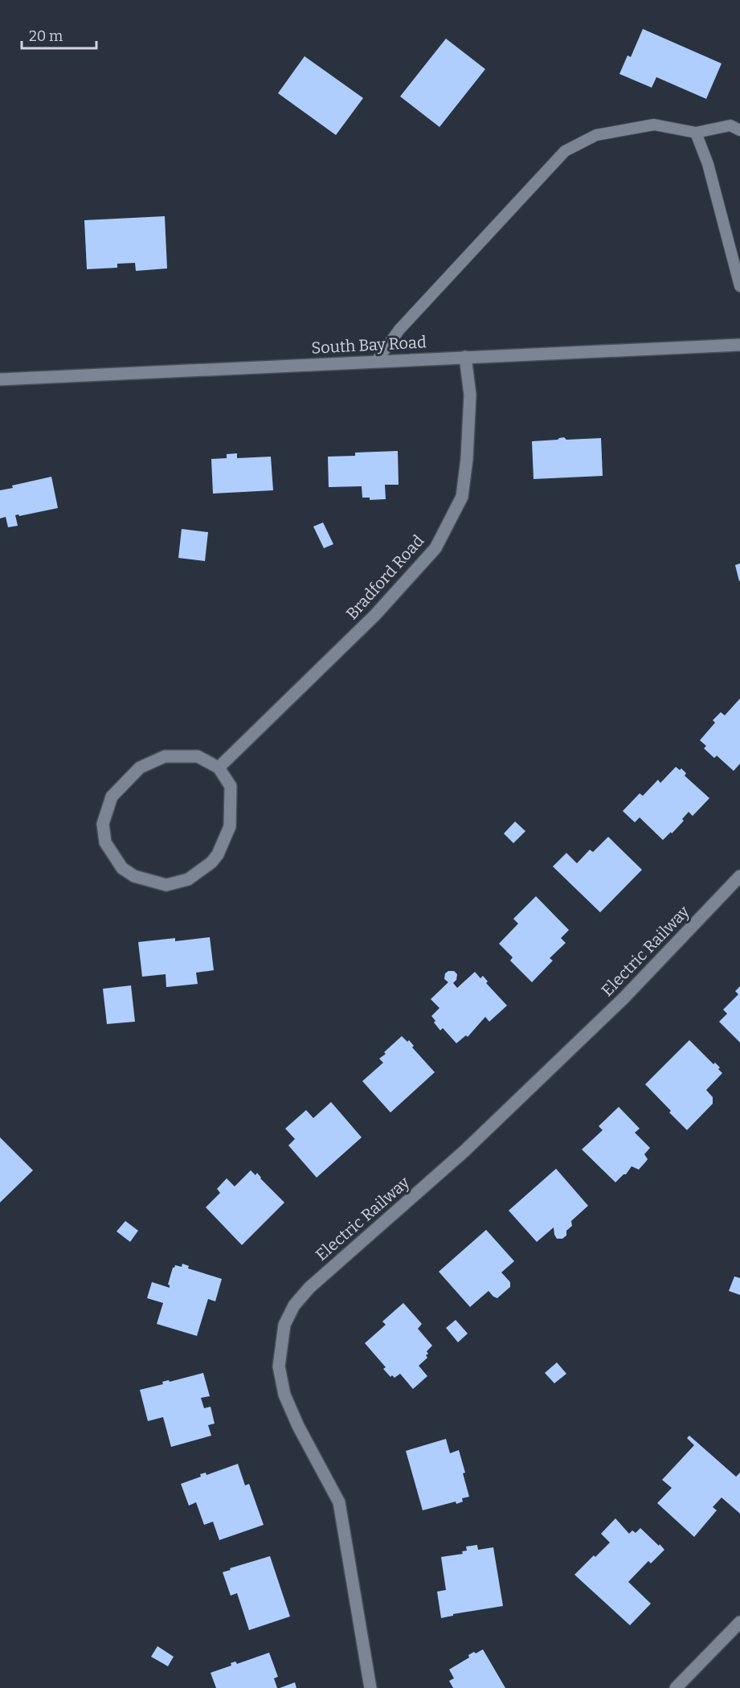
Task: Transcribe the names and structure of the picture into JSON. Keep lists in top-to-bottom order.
{
  "streets": {
    "street": ["South Bay Road", "Bradford Road", "Electric Railway"]
  },
  "crossings": [
    ["South Bay Road", "Bradford Road"]
  ],
  "scale_bar": "20 m"
}
